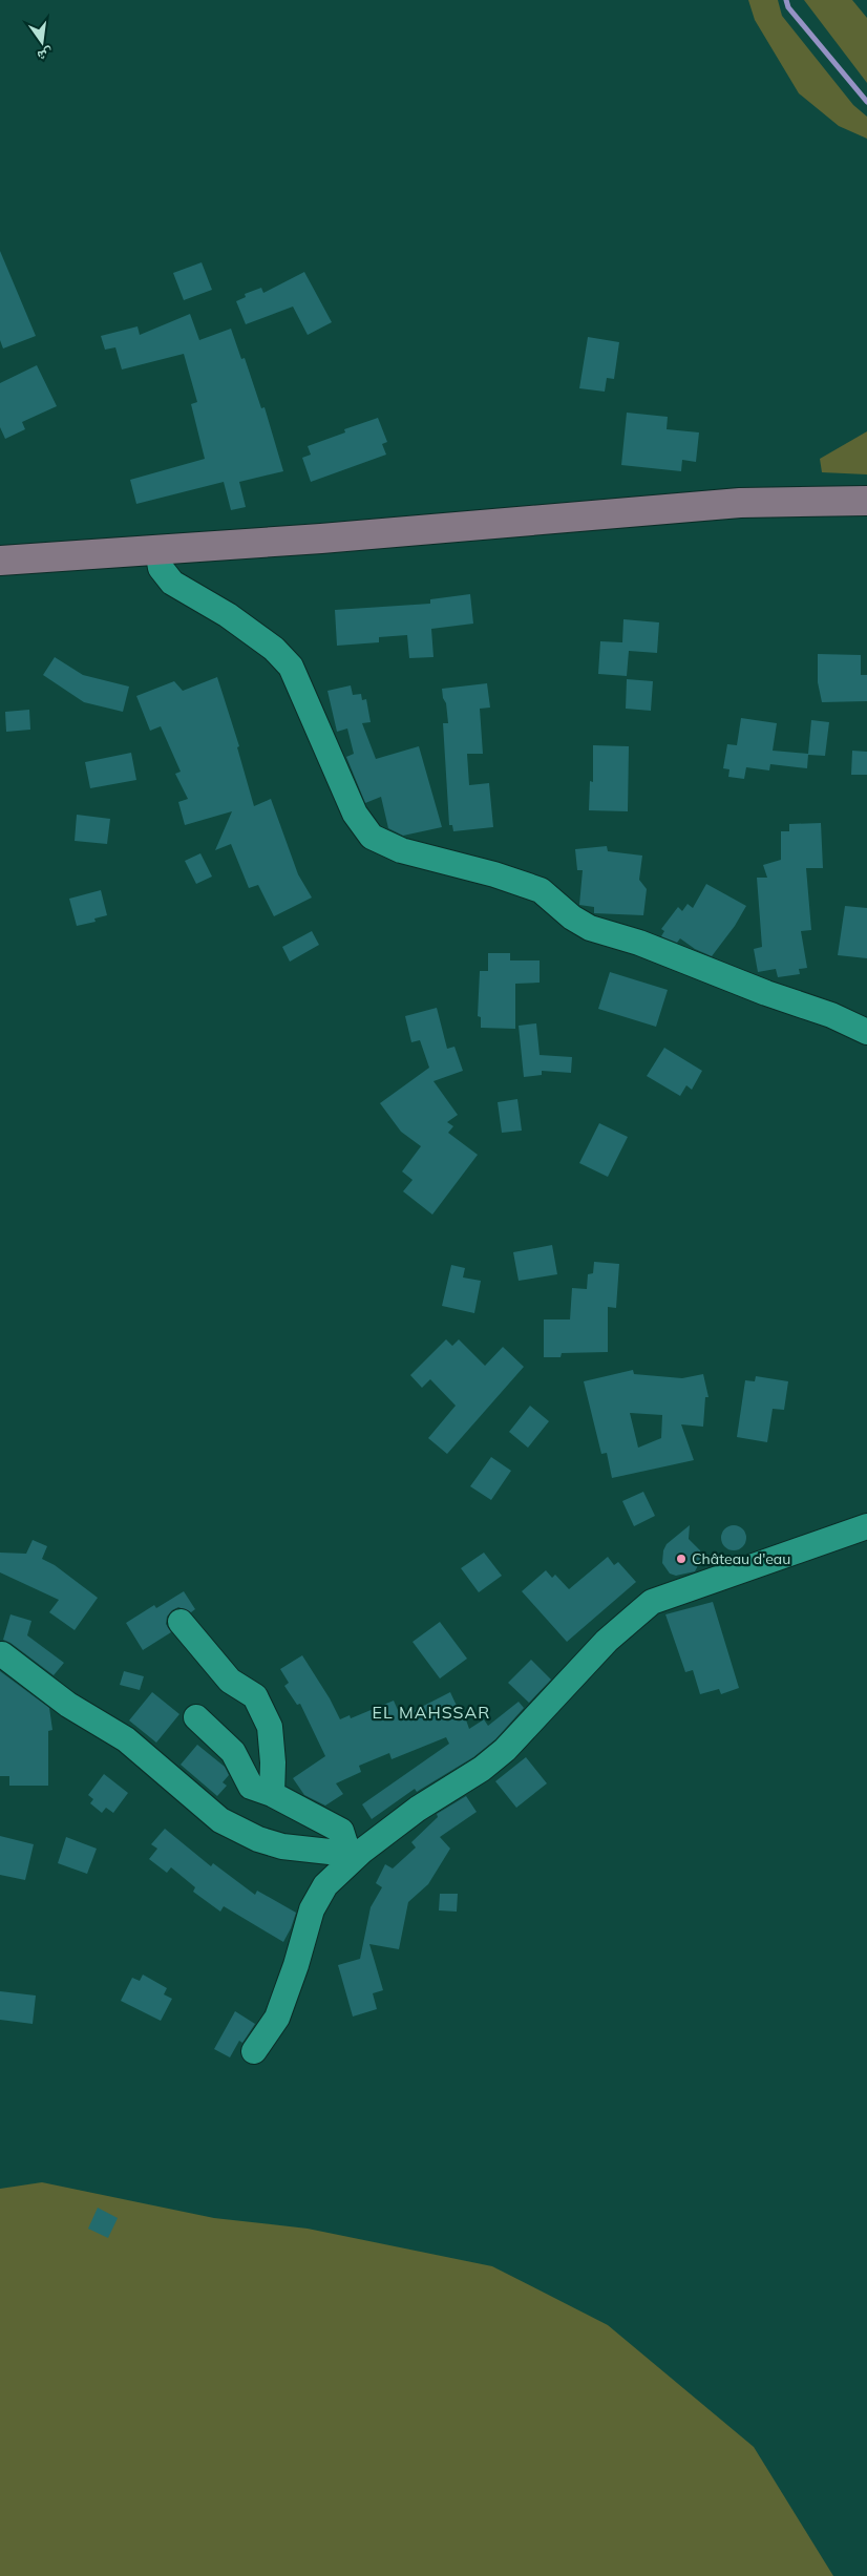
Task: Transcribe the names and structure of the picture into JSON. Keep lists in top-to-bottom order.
{
  "districts": ["EL MAHSSAR"],
  "places": ["Château d'eau"],
  "north": "bottom"
}
